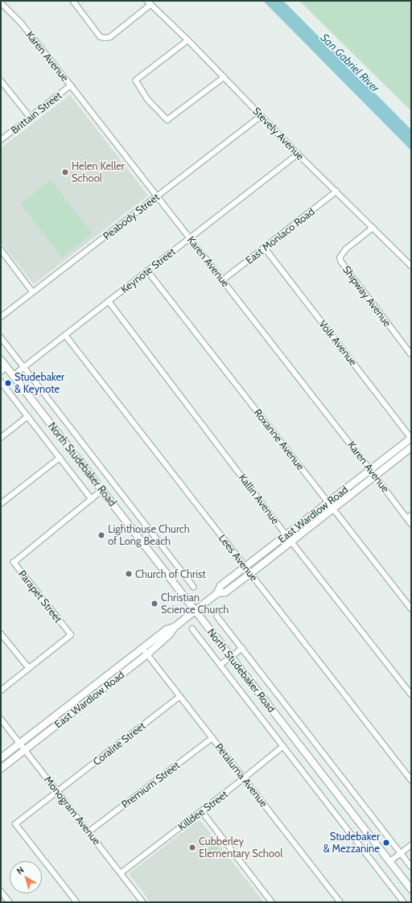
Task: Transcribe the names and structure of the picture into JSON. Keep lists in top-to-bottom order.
{
  "streets": {
    "main road": ["North Studebaker Road", "East Wardlow Road"],
    "street": [
      "Karen Avenue",
      "Brittain Street",
      "Stevely Avenue",
      "Peabody Street",
      "East Monlaco Road",
      "Keynote Street",
      "Shipway Avenue",
      "Volk Avenue",
      "Roxanne Avenue",
      "Kallin Avenue",
      "Lees Avenue",
      "Parapet Street",
      "Coralite Street",
      "Petaluma Avenue",
      "Premium Street",
      "Monogram Avenue",
      "Killdee Street"
    ]
  },
  "crossings": [
    ["Karen Avenue", "Brittain Street"],
    ["Karen Avenue", "Peabody Street"],
    ["Karen Avenue", "East Monlaco Road"],
    ["Karen Avenue", "Keynote Street"],
    ["Karen Avenue", "East Wardlow Road"],
    ["Stevely Avenue", "Peabody Street"],
    ["Stevely Avenue", "East Monlaco Road"],
    ["Stevely Avenue", "Keynote Street"],
    ["Stevely Avenue", "Shipway Avenue"],
    ["East Monlaco Road", "Volk Avenue"],
    ["Keynote Street", "Roxanne Avenue"],
    ["Keynote Street", "North Studebaker Road"],
    ["Keynote Street", "Kallin Avenue"],
    ["Keynote Street", "Lees Avenue"],
    ["Volk Avenue", "East Wardlow Road"],
    ["Roxanne Avenue", "East Wardlow Road"],
    ["North Studebaker Road", "East Wardlow Road"],
    ["North Studebaker Road", "Parapet Street"],
    ["North Studebaker Road", "Killdee Street"],
    ["Kallin Avenue", "East Wardlow Road"],
    ["East Wardlow Road", "Lees Avenue"],
    ["East Wardlow Road", "Petaluma Avenue"],
    ["East Wardlow Road", "Monogram Avenue"],
    ["Coralite Street", "Petaluma Avenue"],
    ["Coralite Street", "Monogram Avenue"],
    ["Petaluma Avenue", "Premium Street"],
    ["Petaluma Avenue", "Killdee Street"],
    ["Premium Street", "Monogram Avenue"],
    ["Monogram Avenue", "Killdee Street"]
  ],
  "water": ["San Gabriel River"],
  "places": [
    "Helen Keller School",
    "Studebaker & Keynote",
    "Lighthouse Church of Long Beach",
    "Church of Christ",
    "Christian Science Church",
    "Studebaker & Mezzanine",
    "Cubberley Elementary School"
  ],
  "north": "top left"
}
